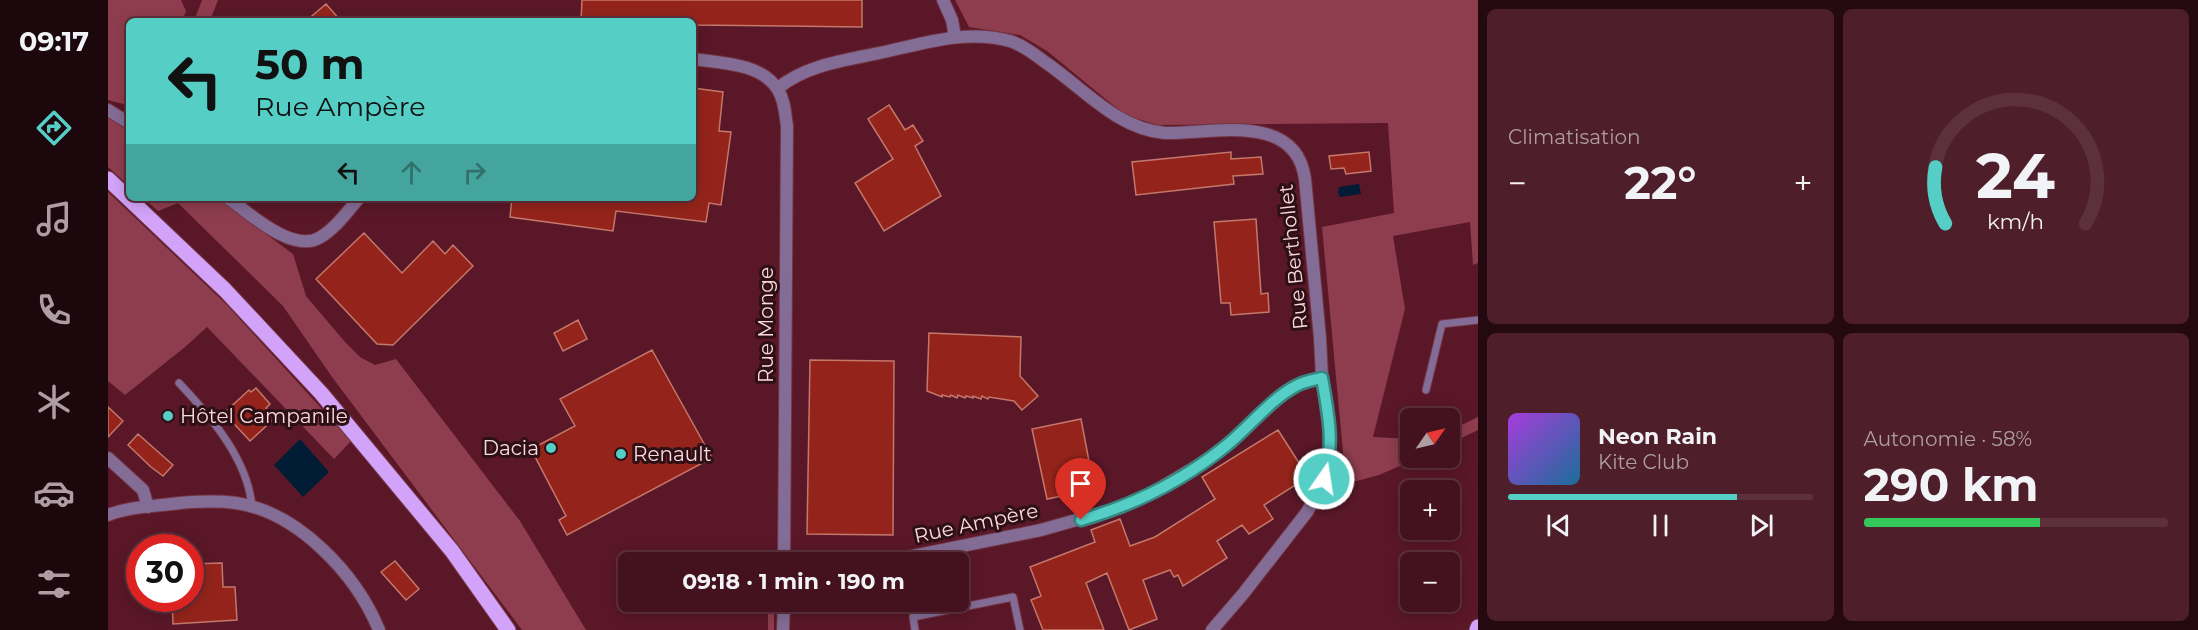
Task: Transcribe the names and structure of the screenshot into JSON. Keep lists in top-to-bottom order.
{
  "streets": {
    "street": ["Rue Berthollet", "Rue Monge", "Rue Ampère"]
  },
  "crossings": [
    ["Rue Berthollet", "Rue Monge"],
    ["Rue Berthollet", "Rue Ampère"]
  ],
  "places": ["Hôtel Campanile", "Dacia", "Renault"],
  "north": "top right",
  "page": {
    "tabs": "09:17",
    "tile": [
      "Climatisation",
      ["Autonomie · 58%", "290 km"]
    ],
    "turn": ["50 m", "Rue Ampère"],
    "heat": ["−", "22°", "+"],
    "map_buttons": ["+", "−"],
    "song": ["Neon Rain", "Kite Club"],
    "limit": "30",
    "trip": "09:18 · 1 min · 190 m",
    "gauge": ["24", "km/h"]
  }
}
